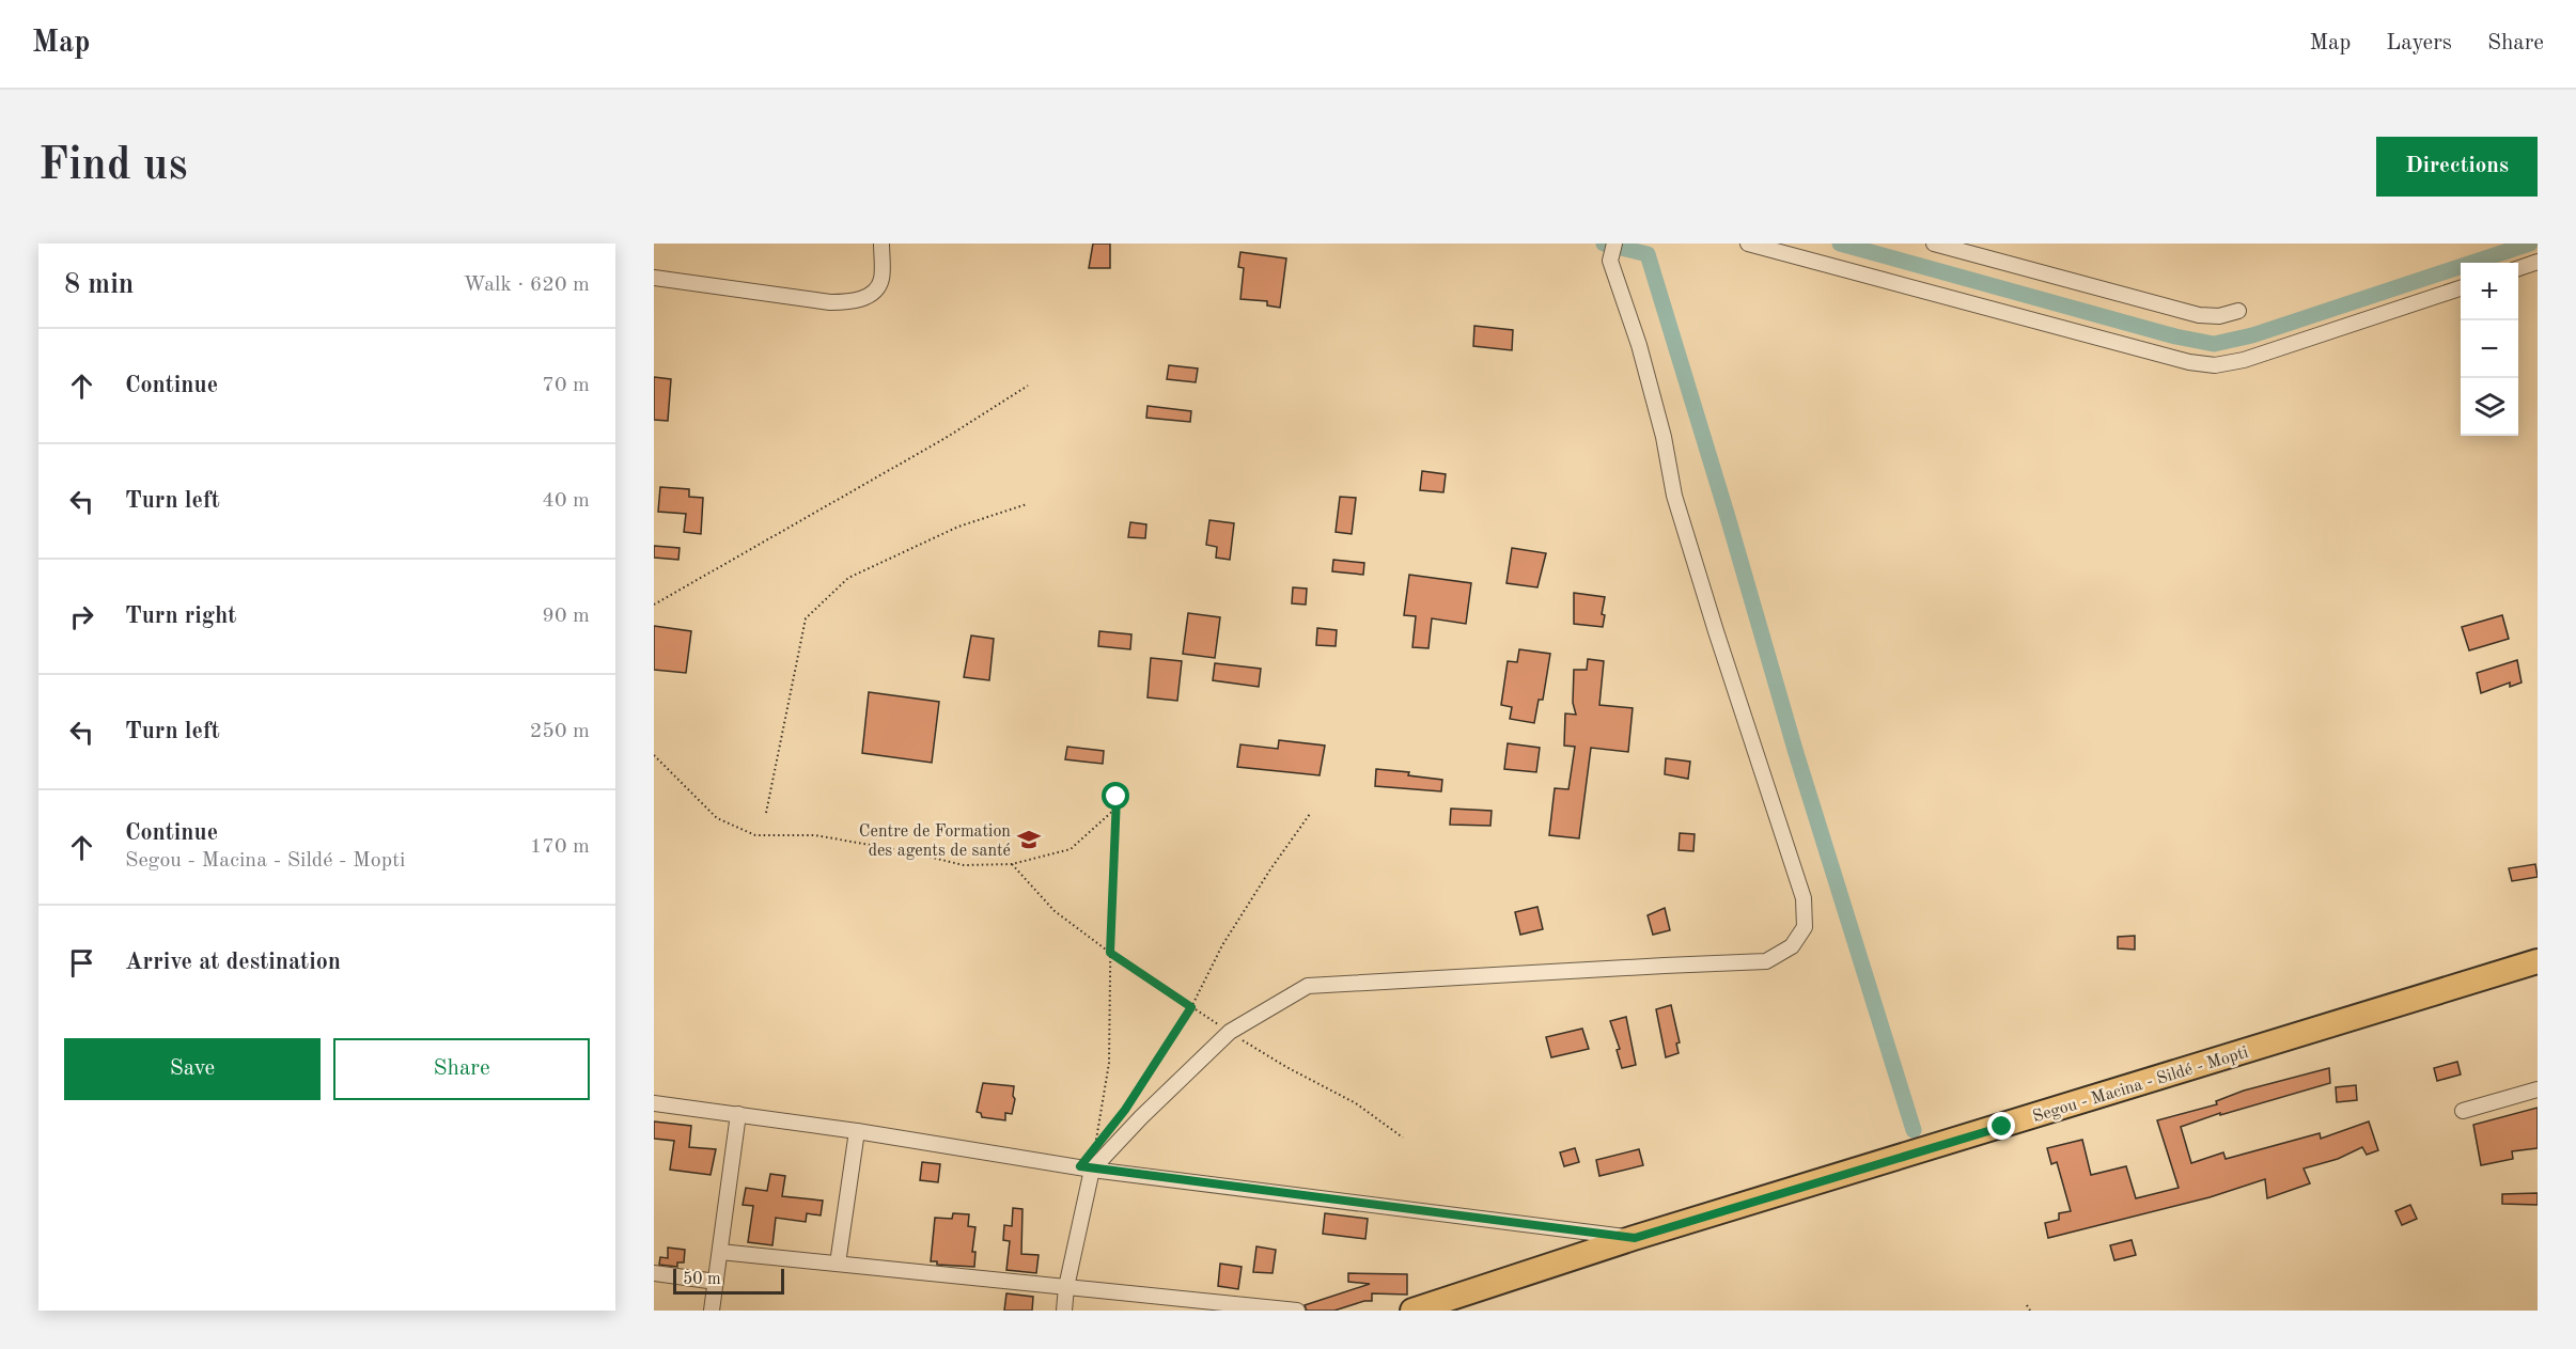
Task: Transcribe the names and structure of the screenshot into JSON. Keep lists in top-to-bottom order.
{
  "streets": {
    "main road": ["Segou - Macina - Sildé - Mopti"]
  },
  "places": {
    "school or university": ["Centre de Formation des agents de santé"]
  },
  "scale_bar": "50 m",
  "page": {
    "header": "Map",
    "nav": ["Map", "Layers", "Share"],
    "buttons": [
      "Directions",
      ["Save", "Share"]
    ],
    "title": "Find us",
    "heading": ["8 min", "Walk · 620 m"],
    "map_buttons": ["+", "−"],
    "list": [
      ["Continue", "70 m"],
      ["Turn left", "40 m"],
      ["Turn right", "90 m"],
      ["Turn left", "250 m"],
      ["Continue", "Segou - Macina - Sildé - Mopti", "170 m"],
      "Arrive at destination"
    ],
    "scale": "50 m"
  }
}
